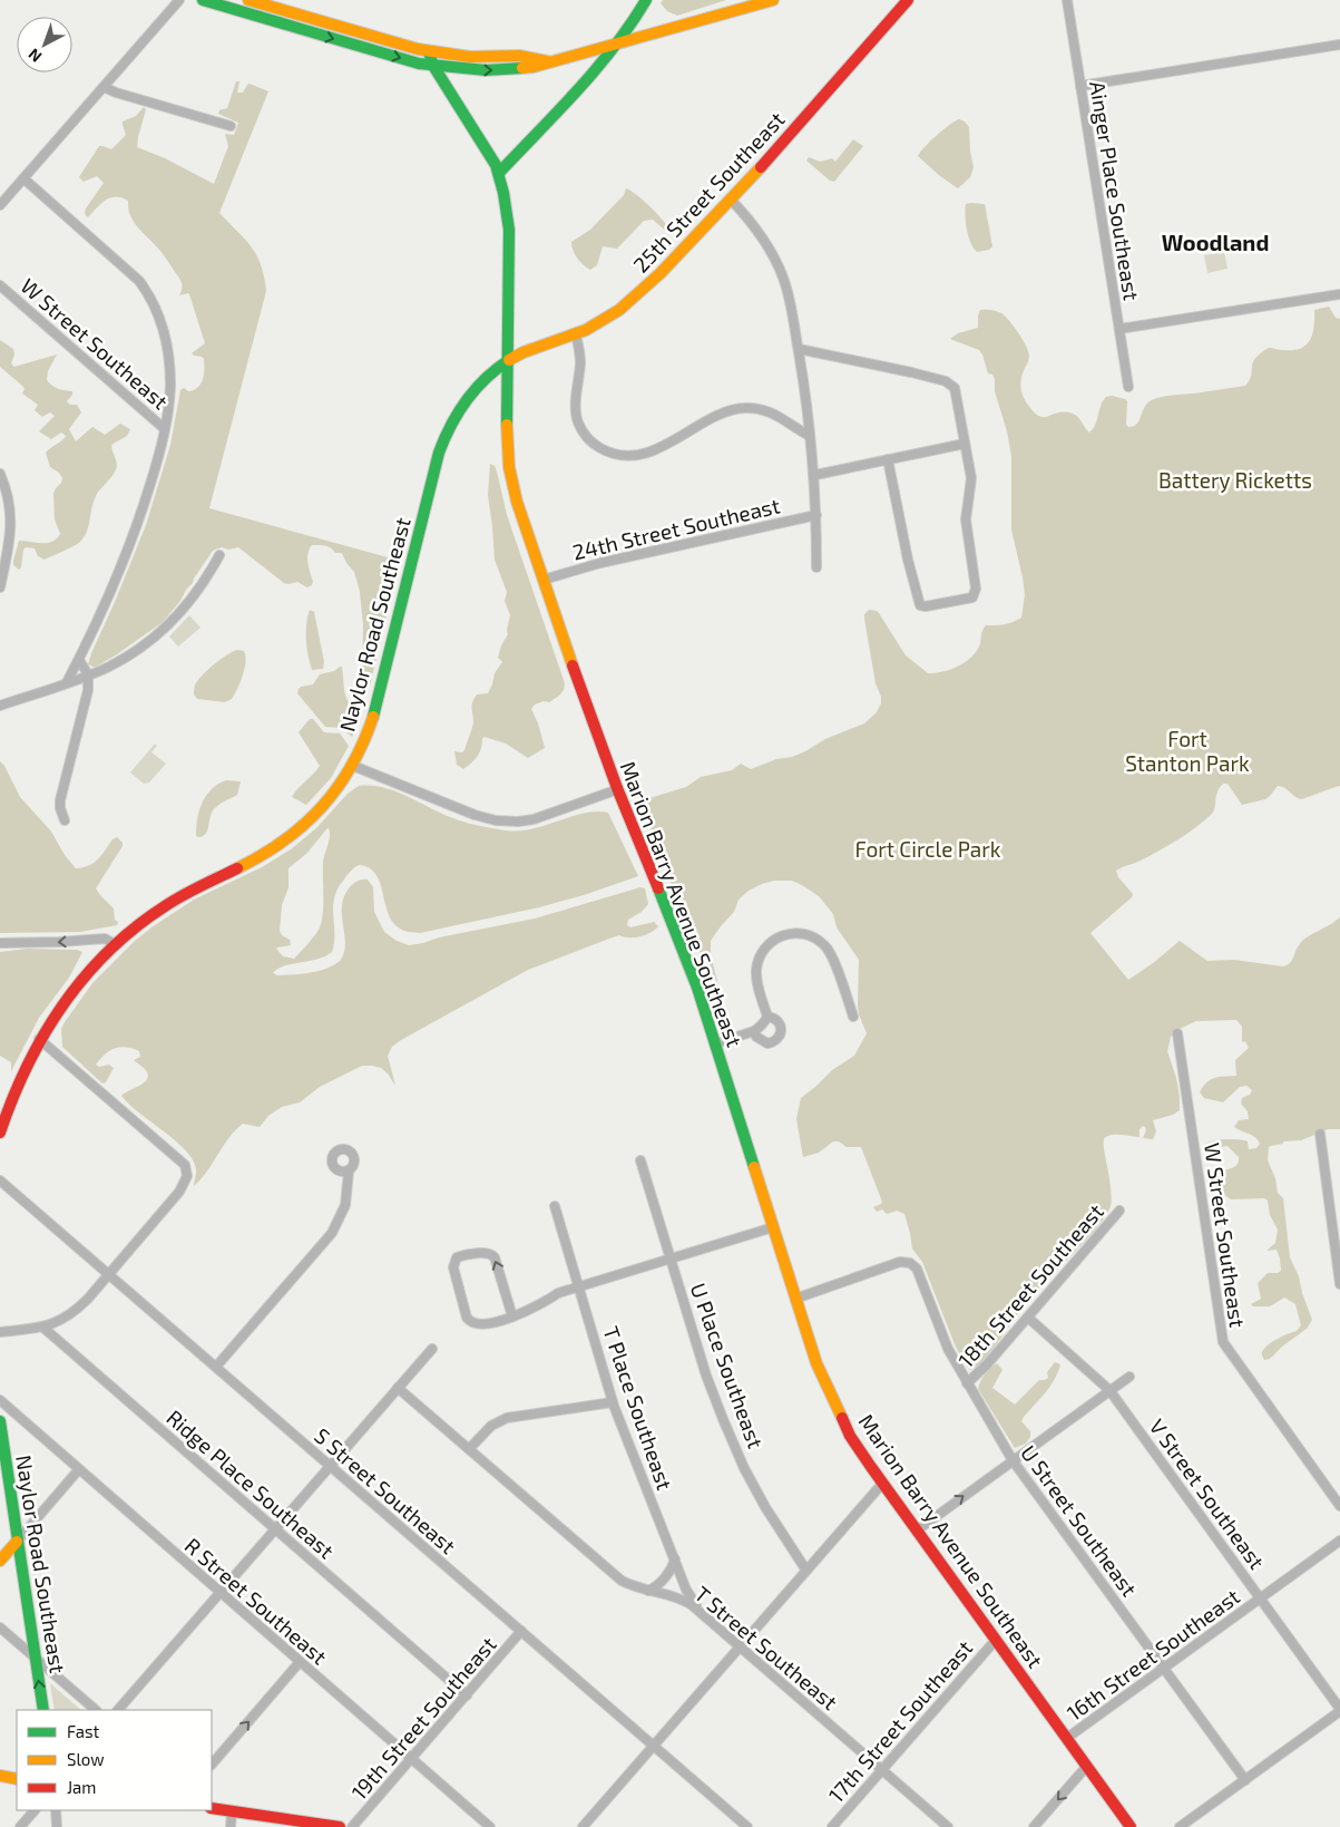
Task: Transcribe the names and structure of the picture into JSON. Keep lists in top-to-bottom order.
{
  "streets": {
    "main road": ["25th Street Southeast", "Naylor Road Southeast", "Marion Barry Avenue Southeast"],
    "street": [
      "Ainger Place Southeast",
      "W Street Southeast",
      "24th Street Southeast",
      "18th Street Southeast",
      "U Place Southeast",
      "T Place Southeast",
      "Ridge Place Southeast",
      "S Street Southeast",
      "V Street Southeast",
      "U Street Southeast",
      "R Street Southeast",
      "T Street Southeast",
      "16th Street Southeast",
      "19th Street Southeast",
      "17th Street Southeast"
    ]
  },
  "crossings": [
    ["25th Street Southeast", "Naylor Road Southeast"],
    ["25th Street Southeast", "Marion Barry Avenue Southeast"],
    ["24th Street Southeast", "Marion Barry Avenue Southeast"],
    ["Naylor Road Southeast", "Marion Barry Avenue Southeast"],
    ["Marion Barry Avenue Southeast", "U Street Southeast"],
    ["Marion Barry Avenue Southeast", "16th Street Southeast"],
    ["Marion Barry Avenue Southeast", "17th Street Southeast"],
    ["18th Street Southeast", "V Street Southeast"],
    ["18th Street Southeast", "U Street Southeast"],
    ["T Place Southeast", "T Street Southeast"],
    ["Ridge Place Southeast", "19th Street Southeast"],
    ["S Street Southeast", "19th Street Southeast"],
    ["V Street Southeast", "16th Street Southeast"],
    ["U Street Southeast", "16th Street Southeast"],
    ["R Street Southeast", "19th Street Southeast"],
    ["T Street Southeast", "17th Street Southeast"]
  ],
  "districts": ["Woodland"],
  "parks": ["Battery Ricketts", "Fort Stanton Park", "Fort Circle Park"],
  "legend": ["Fast", "Slow", "Jam"],
  "north": "bottom left"
}
